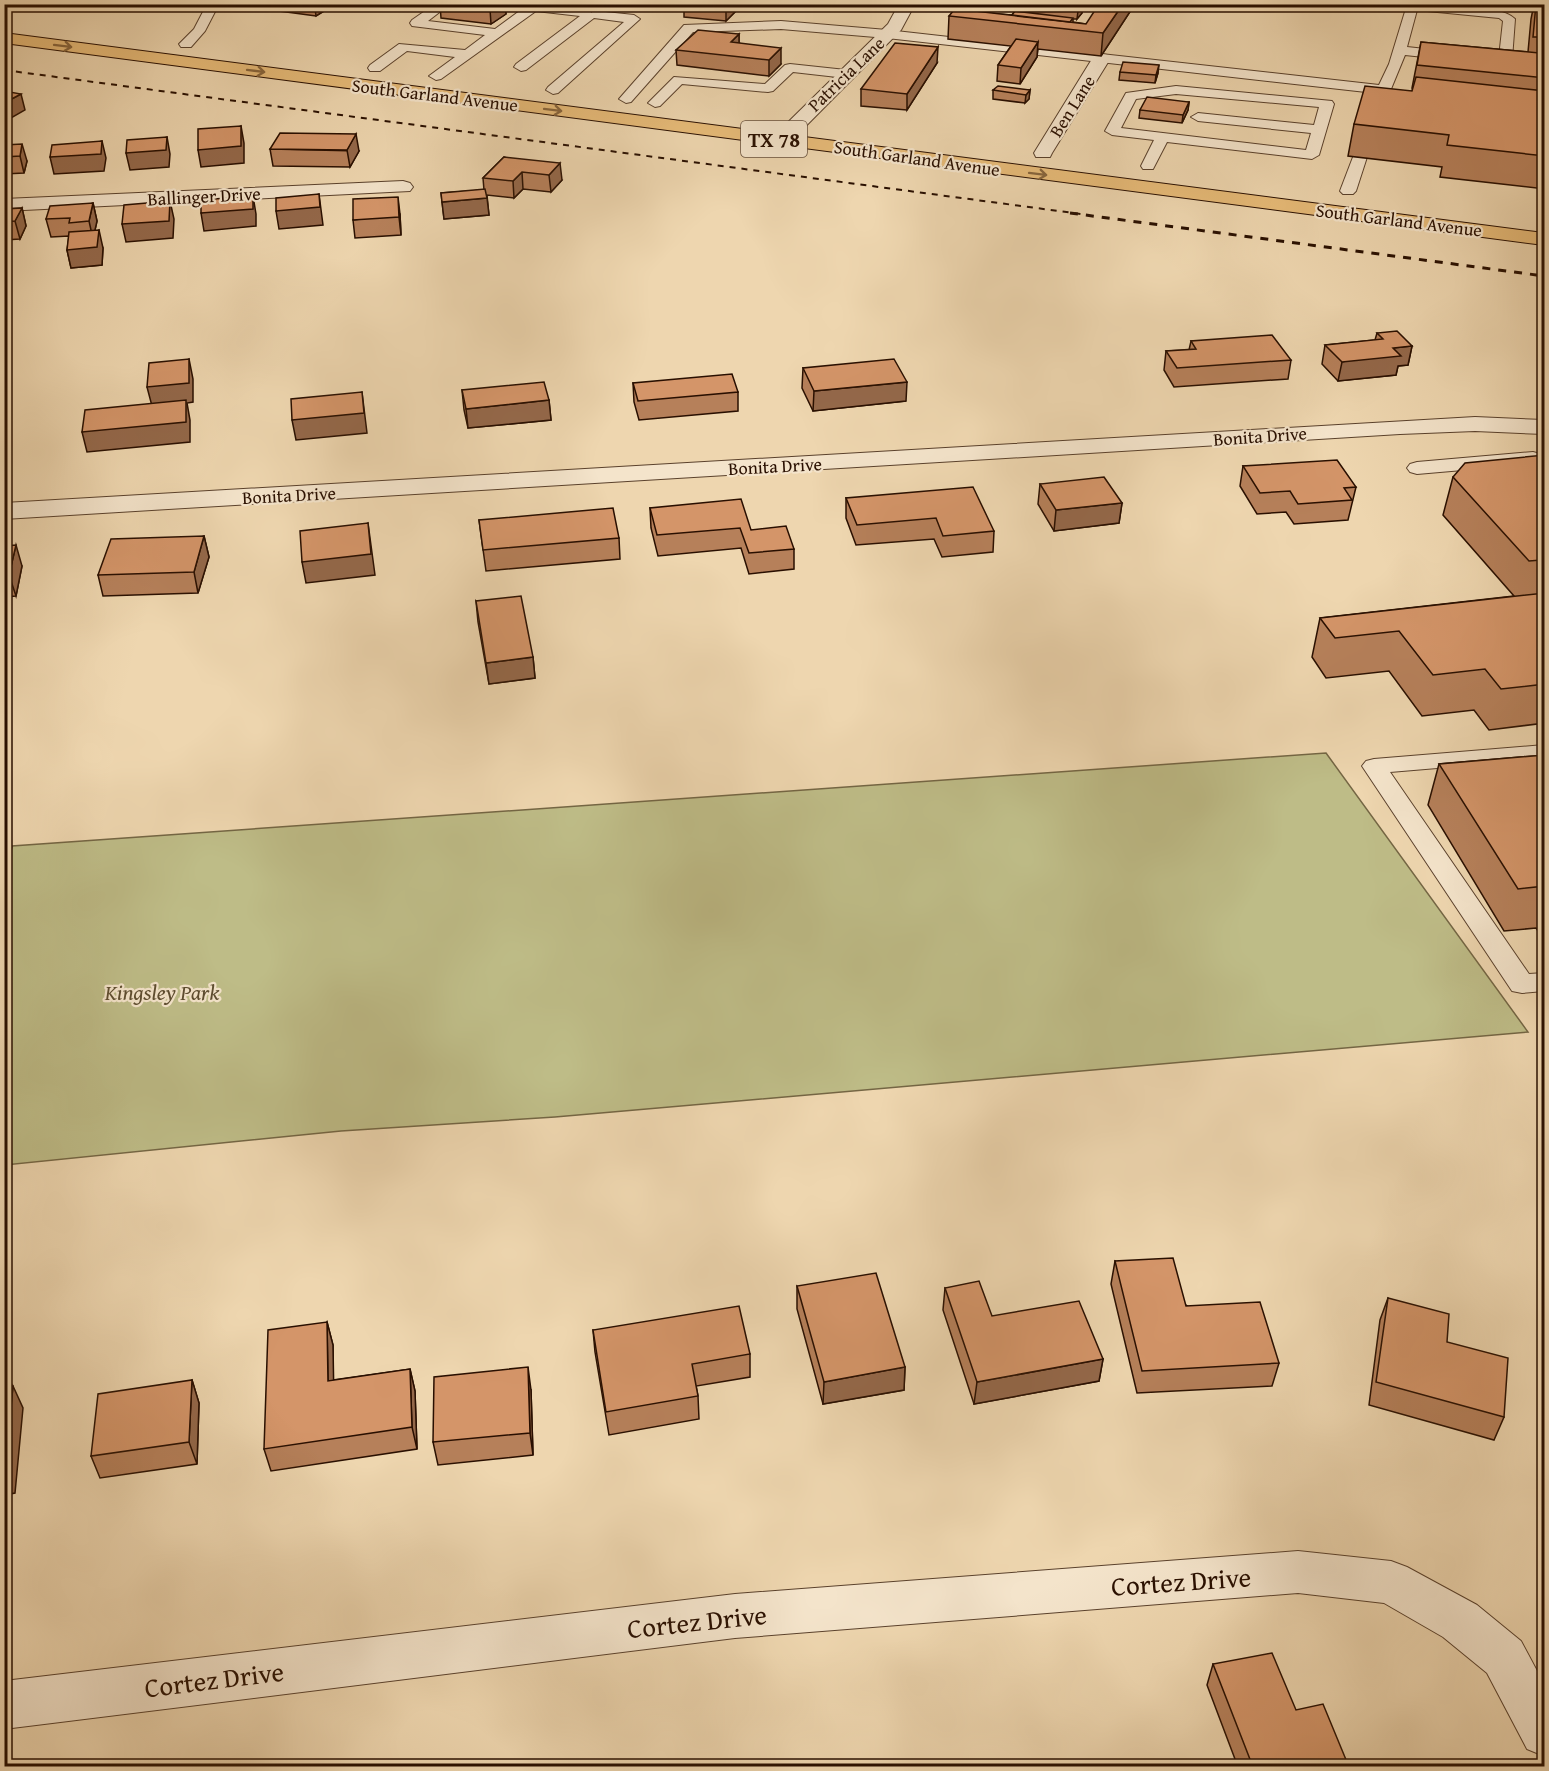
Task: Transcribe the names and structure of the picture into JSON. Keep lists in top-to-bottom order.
{
  "streets": {
    "main road": ["South Garland Avenue", "TX 78"],
    "street": [
      "Patricia Lane",
      "Ben Lane",
      "Ballinger Drive",
      "Bonita Drive",
      "Cortez Drive"
    ]
  },
  "crossings": [
    ["Patricia Lane", "South Garland Avenue"],
    ["South Garland Avenue", "Ben Lane"]
  ],
  "parks": ["Kingsley Park"]
}
